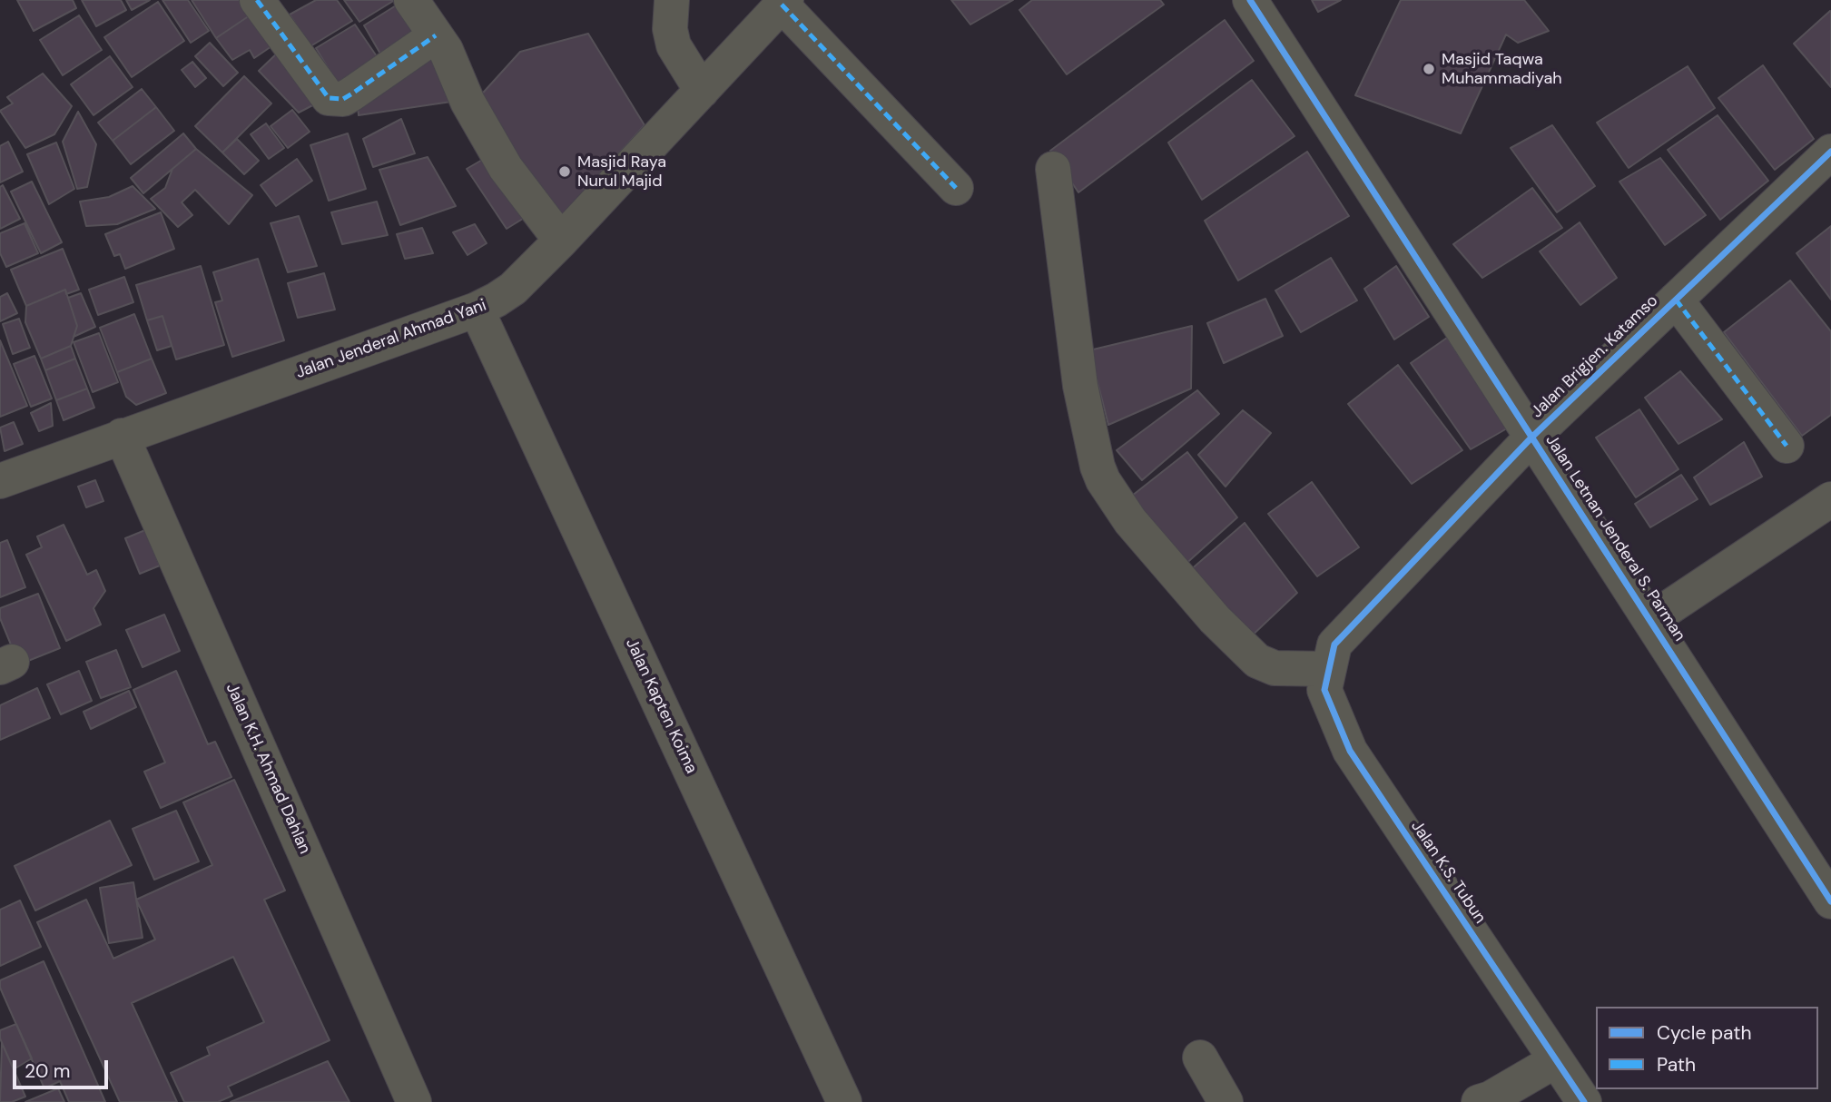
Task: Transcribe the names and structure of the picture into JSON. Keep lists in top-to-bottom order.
{
  "streets": {
    "street": [
      "Jalan Jenderal Ahmad Yani",
      "Jalan Brigjen. Katamso",
      "Jalan Letnan Jenderal S. Parman",
      "Jalan Kapten Koima",
      "Jalan K.H. Ahmad Dahlan",
      "Jalan K.S. Tubun"
    ]
  },
  "crossings": [
    ["Jalan Jenderal Ahmad Yani", "Jalan Kapten Koima"],
    ["Jalan Jenderal Ahmad Yani", "Jalan K.H. Ahmad Dahlan"],
    ["Jalan Brigjen. Katamso", "Jalan Letnan Jenderal S. Parman"],
    ["Jalan Brigjen. Katamso", "Jalan K.S. Tubun"]
  ],
  "places": ["Masjid Taqwa Muhammadiyah", "Masjid Raya Nurul Majid"],
  "legend": ["Cycle path", "Path"],
  "scale_bar": "20 m"
}
